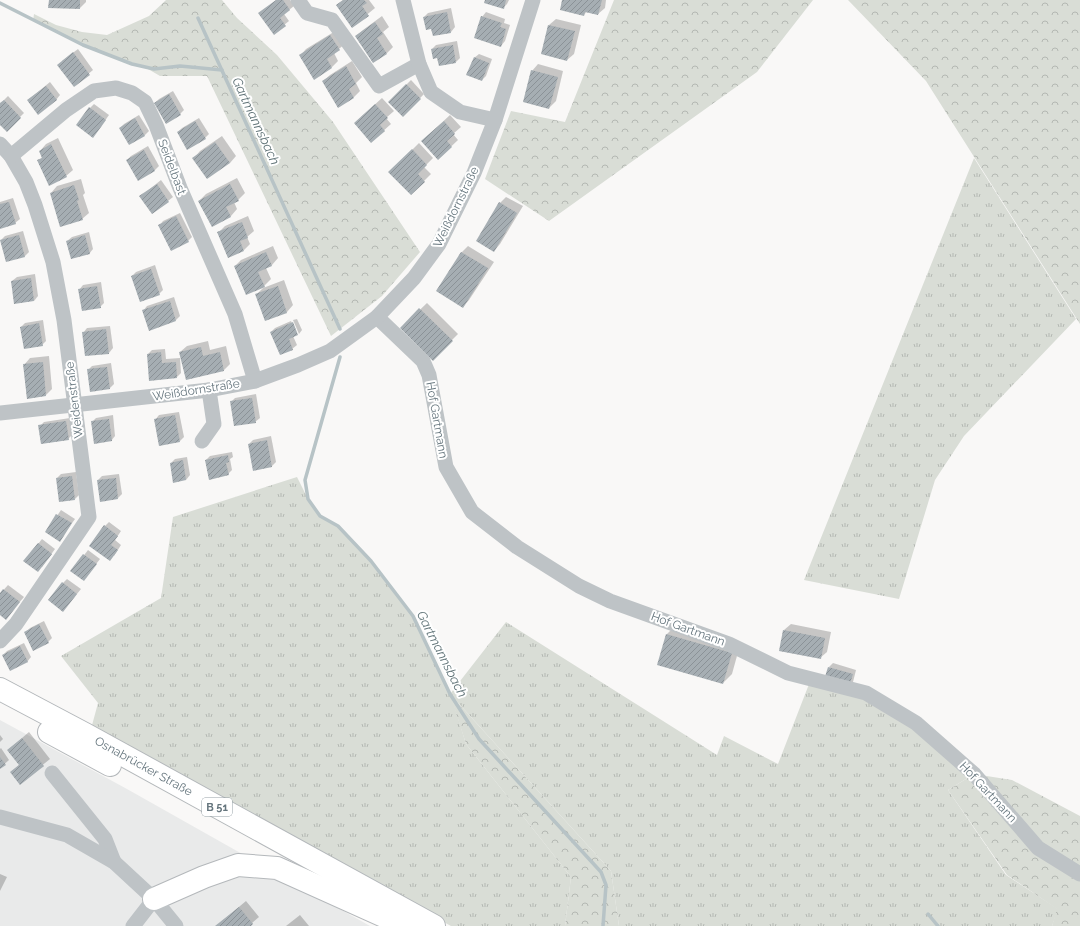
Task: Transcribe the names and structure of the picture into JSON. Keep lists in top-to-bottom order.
{
  "streets": {
    "highway": ["Osnabrücker Straße", "B 51"],
    "street": [
      "Seidelbast",
      "Weißdornstraße",
      "Weidenstraße",
      "Hof Gartmann"
    ]
  },
  "crossings": [
    ["Seidelbast", "Weißdornstraße"],
    ["Seidelbast", "Weidenstraße"],
    ["Weißdornstraße", "Weidenstraße"],
    ["Weißdornstraße", "Hof Gartmann"]
  ],
  "water": ["Gartmannsbach"]
}
